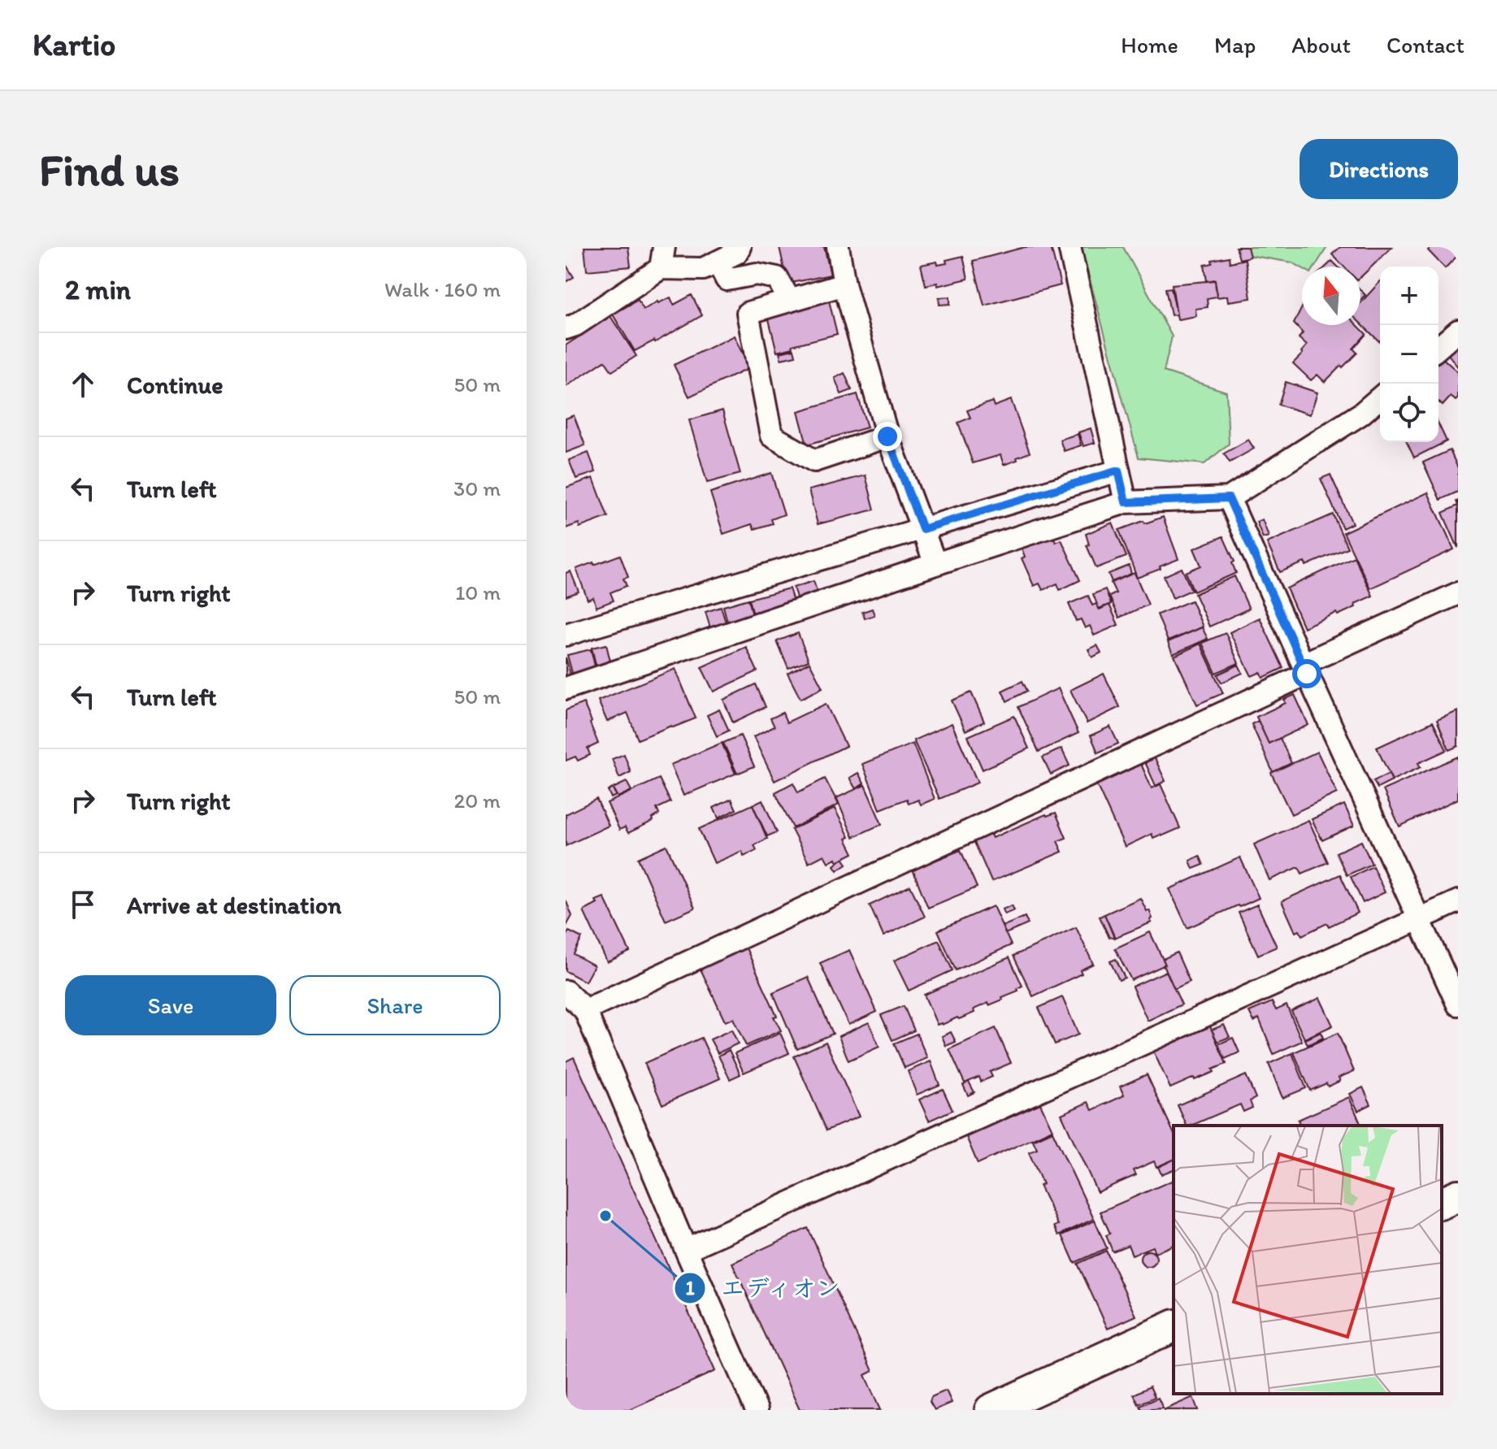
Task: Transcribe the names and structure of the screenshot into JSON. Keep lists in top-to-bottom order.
{
  "places": ["エディオン"],
  "north": "top",
  "page": {
    "header": "Kartio",
    "nav": [
      "Home",
      "Map",
      "About",
      "Contact"
    ],
    "buttons": [
      "Directions",
      ["Save", "Share"]
    ],
    "title": "Find us",
    "heading": ["2 min", "Walk · 160 m"],
    "map_buttons": ["+", "−"],
    "list": [
      ["Continue", "50 m"],
      ["Turn left", "30 m"],
      ["Turn right", "10 m"],
      ["Turn left", "50 m"],
      ["Turn right", "20 m"],
      "Arrive at destination"
    ]
  }
}
